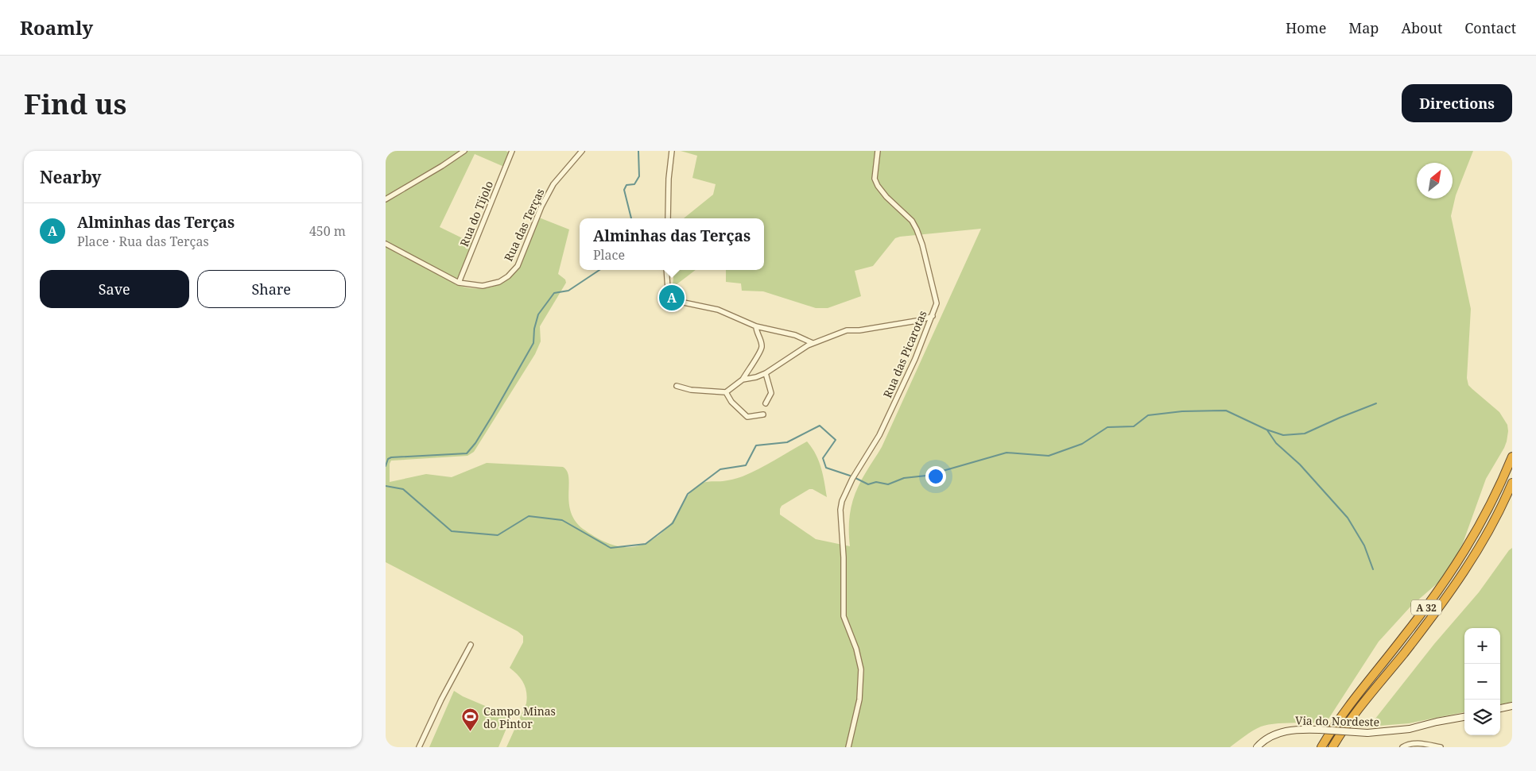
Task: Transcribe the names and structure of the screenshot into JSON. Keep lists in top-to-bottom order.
{
  "streets": {
    "highway": ["A 32"],
    "main road": ["Via do Nordeste"],
    "street": ["Rua do Tijolo", "Rua das Terças", "Rua das Picarotas"]
  },
  "crossings": [
    ["Rua do Tijolo", "Rua das Terças"]
  ],
  "places": {
    "sports": ["Campo Minas do Pintor"]
  },
  "north": "top right",
  "page": {
    "header": "Roamly",
    "nav": [
      "Home",
      "Map",
      "About",
      "Contact"
    ],
    "buttons": [
      "Directions",
      ["Save", "Share"]
    ],
    "title": "Find us",
    "heading": "Nearby",
    "list": [
      {
        "mark": "A",
        "name": "Alminhas das Terças",
        "note": "Place · Rua das Terças",
        "value": "450 m"
      }
    ],
    "popup": ["Alminhas das Terças", "Place"],
    "pins": "A",
    "map_buttons": ["+", "−"]
  }
}
